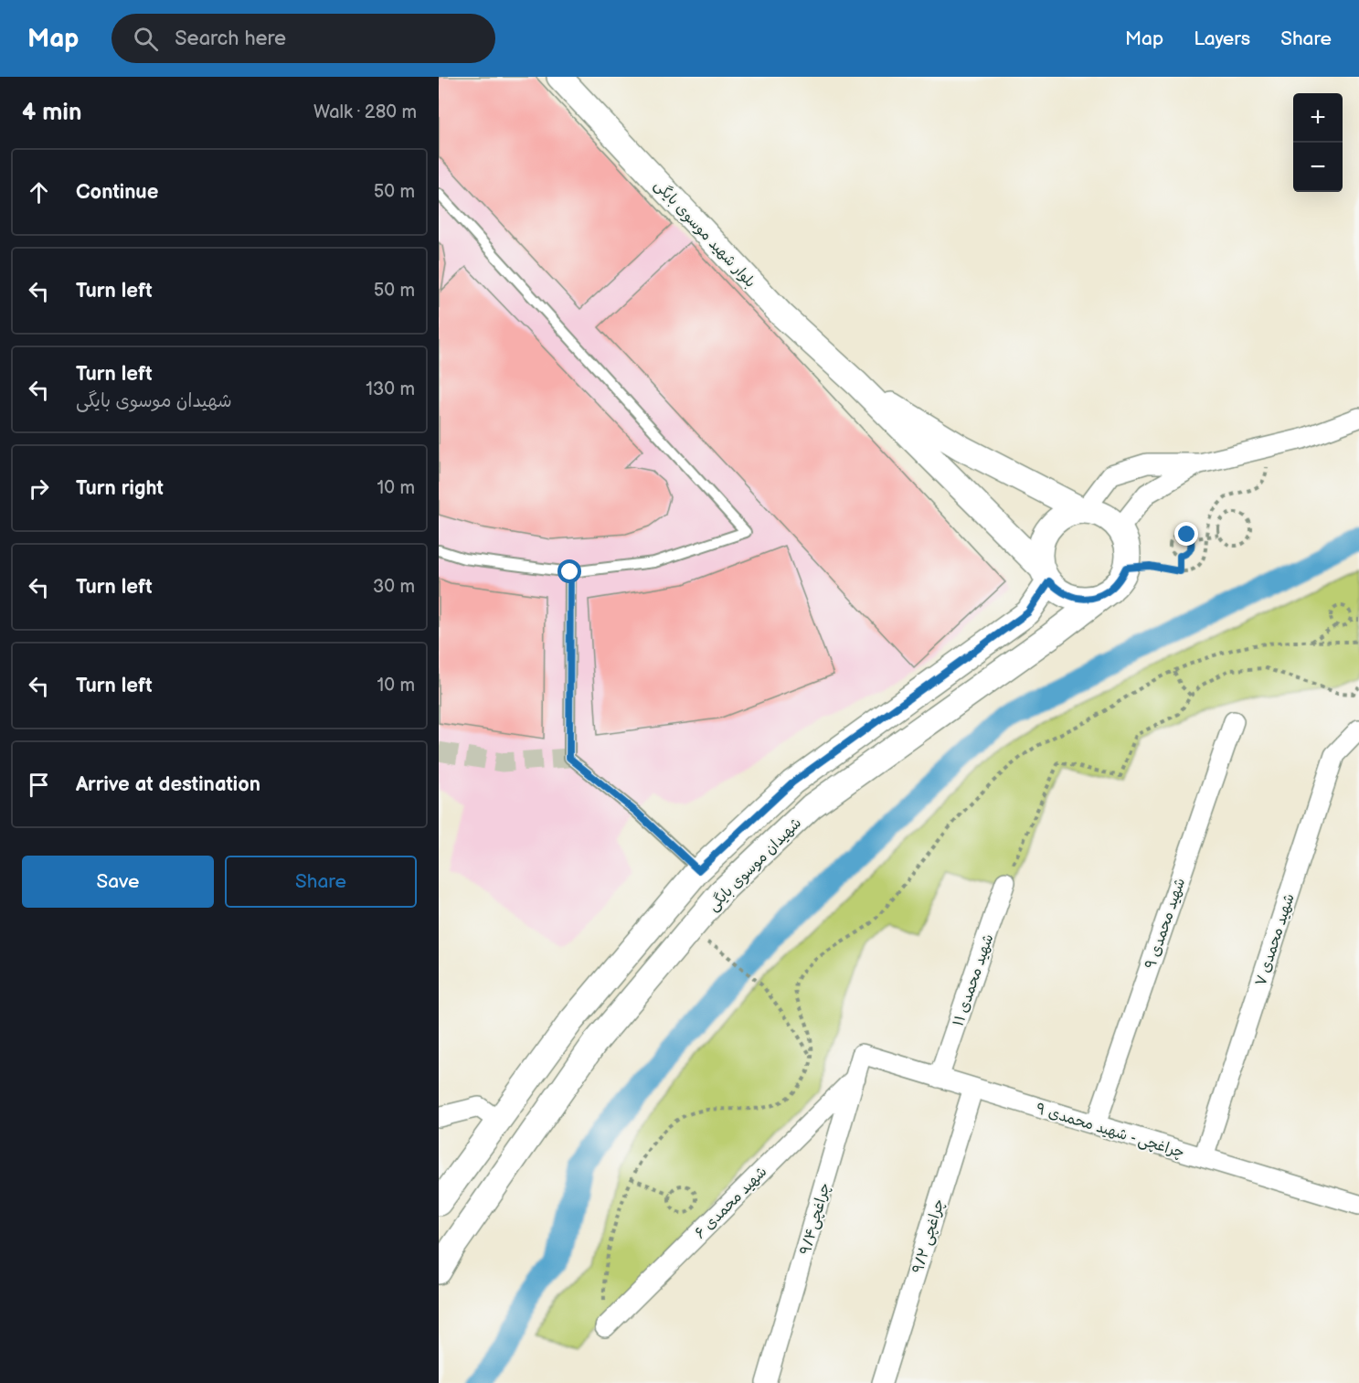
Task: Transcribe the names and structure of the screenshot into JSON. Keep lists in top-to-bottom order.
{
  "streets": {
    "street": [
      "بلوار شهید موسوی بایگی",
      "شهیدان موسوی بایگی",
      "شهید محمدی ۹",
      "شهید محمدی ۷",
      "شهید محمدی ۱۱",
      "۹ چراغچی - شهید محمدی",
      "شهید محمدی ۶",
      "۹/۴چراغچی",
      "۹/۲ چراغچی"
    ]
  },
  "crossings": [
    ["بلوار شهید موسوی بایگی", "شهیدان موسوی بایگی"],
    ["شهید محمدی ۹", "۹ چراغچی - شهید محمدی"],
    ["شهید محمدی ۷", "۹ چراغچی - شهید محمدی"],
    ["شهید محمدی ۱۱", "۹ چراغچی - شهید محمدی"],
    ["۹ چراغچی - شهید محمدی", "۹/۴چراغچی"],
    ["۹ چراغچی - شهید محمدی", "۹/۲ چراغچی"],
    ["شهید محمدی ۶", "۹/۴چراغچی"]
  ],
  "page": {
    "header": "Map",
    "search": "Search here",
    "nav": ["Map", "Layers", "Share"],
    "heading": ["4 min", "Walk · 280 m"],
    "map_buttons": ["+", "−"],
    "list": [
      ["Continue", "50 m"],
      ["Turn left", "50 m"],
      ["Turn left", "شهیدان موسوی بایگی", "130 m"],
      ["Turn right", "10 m"],
      ["Turn left", "30 m"],
      ["Turn left", "10 m"],
      "Arrive at destination"
    ],
    "buttons": ["Save", "Share"]
  }
}
